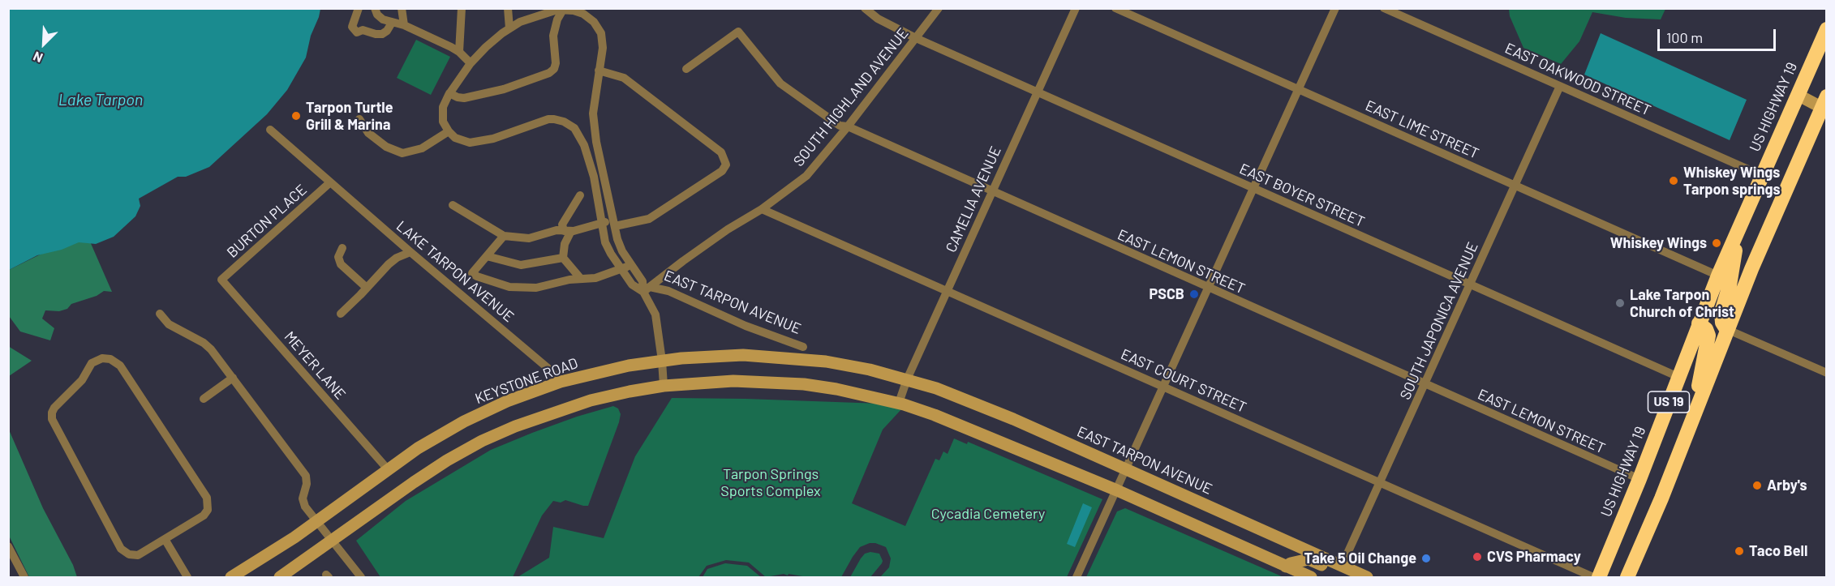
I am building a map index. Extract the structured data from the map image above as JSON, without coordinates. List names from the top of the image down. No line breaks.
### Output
{"streets":{"highway":["US HIGHWAY 19","US 19"],"main road":["EAST TARPON AVENUE","KEYSTONE ROAD"],"street":["EAST OAKWOOD STREET","SOUTH HIGHLAND AVENUE","EAST LIME STREET","EAST BOYER STREET","CAMELIA AVENUE","BURTON PLACE","EAST LEMON STREET","LAKE TARPON AVENUE","SOUTH JAPONICA AVENUE","MEYER LANE","EAST COURT STREET"]},"crossings":[["EAST OAKWOOD STREET","US HIGHWAY 19"],["EAST OAKWOOD STREET","SOUTH JAPONICA AVENUE"],["SOUTH HIGHLAND AVENUE","EAST BOYER STREET"],["SOUTH HIGHLAND AVENUE","EAST LEMON STREET"],["SOUTH HIGHLAND AVENUE","EAST TARPON AVENUE"],["SOUTH HIGHLAND AVENUE","EAST COURT STREET"],["US HIGHWAY 19","EAST LIME STREET"],["US HIGHWAY 19","EAST BOYER STREET"],["US HIGHWAY 19","EAST LEMON STREET"],["EAST LIME STREET","SOUTH JAPONICA AVENUE"],["EAST BOYER STREET","CAMELIA AVENUE"],["EAST BOYER STREET","SOUTH JAPONICA AVENUE"],["CAMELIA AVENUE","EAST LEMON STREET"],["CAMELIA AVENUE","EAST TARPON AVENUE"],["CAMELIA AVENUE","KEYSTONE ROAD"],["CAMELIA AVENUE","EAST COURT STREET"],["BURTON PLACE","LAKE TARPON AVENUE"],["BURTON PLACE","MEYER LANE"],["EAST LEMON STREET","SOUTH JAPONICA AVENUE"],["LAKE TARPON AVENUE","KEYSTONE ROAD"],["EAST TARPON AVENUE","SOUTH JAPONICA AVENUE"],["EAST TARPON AVENUE","KEYSTONE ROAD"],["SOUTH JAPONICA AVENUE","EAST COURT STREET"],["MEYER LANE","KEYSTONE ROAD"]],"water":["Lake Tarpon"],"parks":["Tarpon Springs Sports Complex","Cycadia Cemetery"],"places":["Tarpon Turtle Grill & Marina","Whiskey Wings Tarpon springs","Whiskey Wings","PSCB","Lake Tarpon Church of Christ","Arby's","Taco Bell","CVS Pharmacy","Take 5 Oil Change"],"scale_bar":"100 m","north":"bottom left"}
